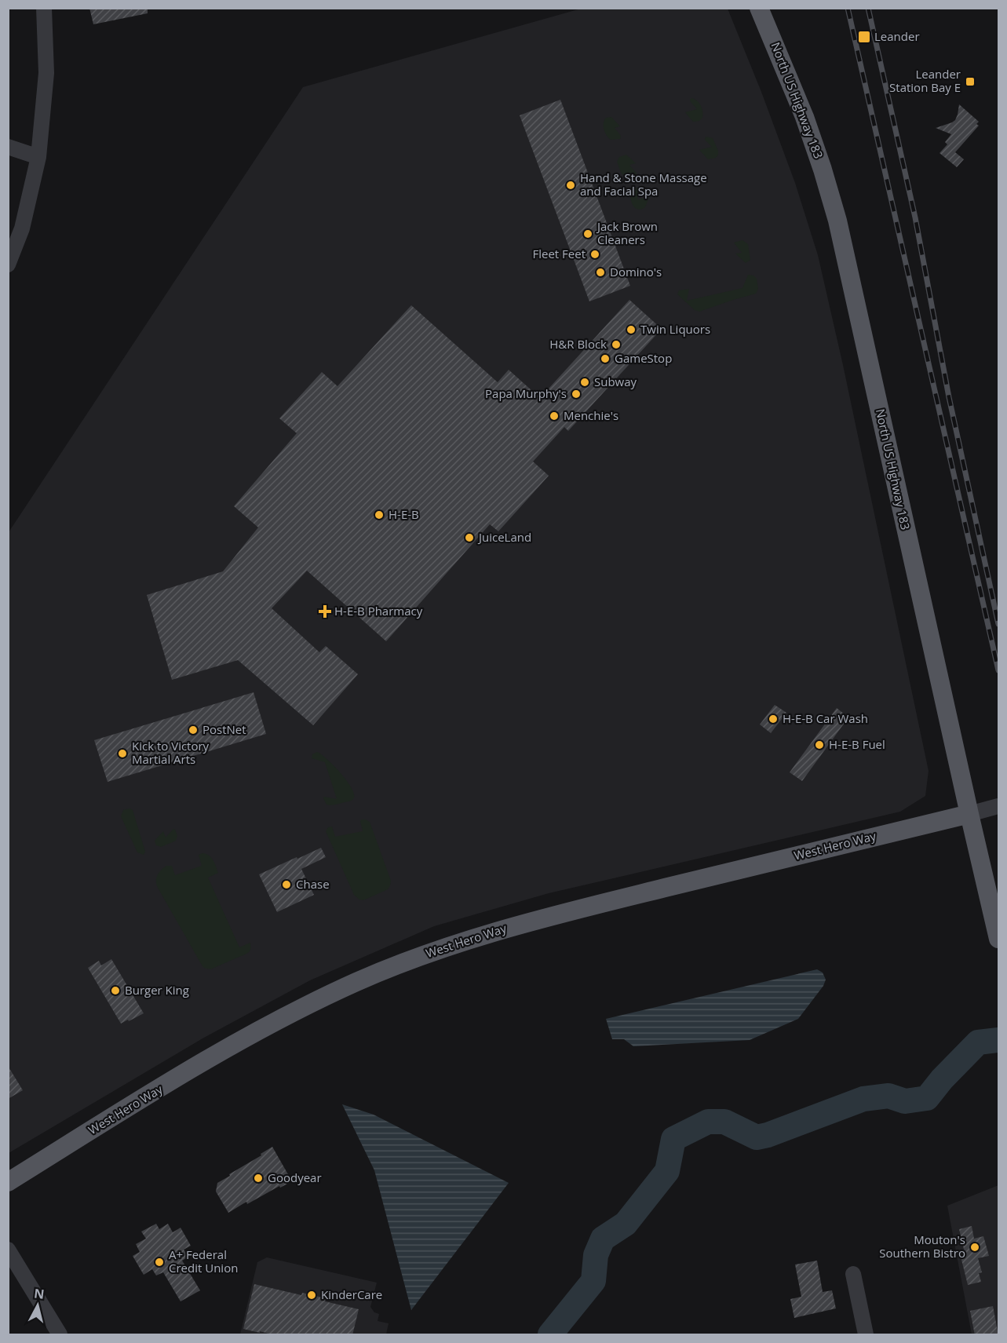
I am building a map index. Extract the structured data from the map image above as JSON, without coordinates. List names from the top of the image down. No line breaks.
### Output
{"streets":{"main road":["North US Highway 183","West Hero Way"]},"crossings":[["North US Highway 183","West Hero Way"]],"places":{"transit":["Leander","Leander Station Bay E"],"other":["Hand & Stone Massage and Facial Spa","Jack Brown Cleaners","Fleet Feet","Domino's","Twin Liquors","H&R Block","GameStop","Subway","Papa Murphy's","Menchie's","H-E-B","JuiceLand","H-E-B Car Wash","PostNet","H-E-B Fuel","Kick to Victory Martial Arts","Chase","Burger King","Goodyear","Mouton's Southern Bistro","A+ Federal Credit Union","KinderCare"],"health":["H-E-B Pharmacy"]},"north":"top"}
